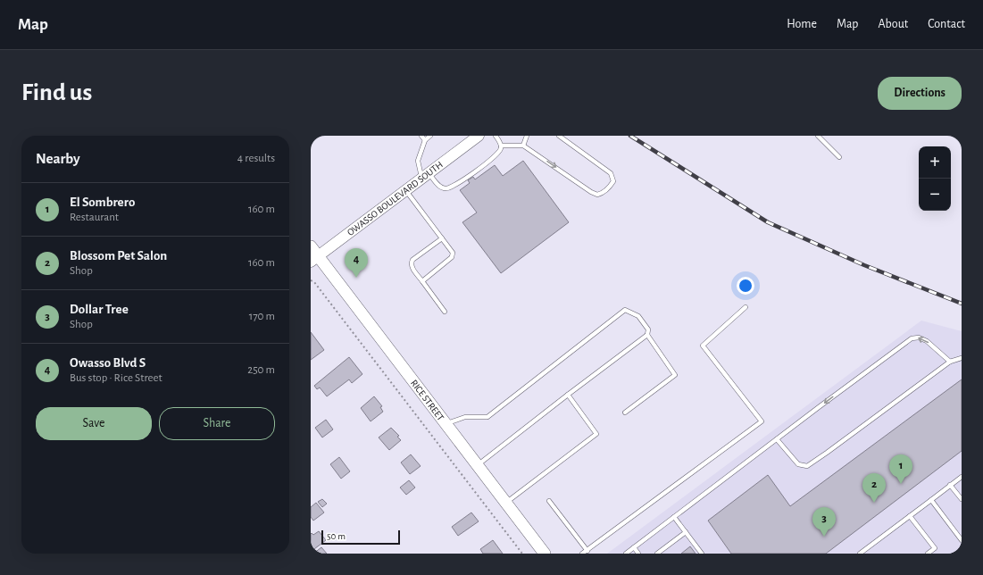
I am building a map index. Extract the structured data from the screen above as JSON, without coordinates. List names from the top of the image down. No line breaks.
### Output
{"streets":{"main road":["RICE STREET"],"street":["OWASSO BOULEVARD SOUTH"]},"crossings":[["OWASSO BOULEVARD SOUTH","RICE STREET"]],"scale_bar":"50 m","page":{"header":"Map","nav":["Home","Map","About","Contact"],"buttons":["Directions",["Save","Share"]],"title":"Find us","heading":["Nearby","4 results"],"map_buttons":["+","−"],"list":[{"mark":"1","name":"El Sombrero","note":"Restaurant","value":"160 m"},{"mark":"2","name":"Blossom Pet Salon","note":"Shop","value":"160 m"},{"mark":"3","name":"Dollar Tree","note":"Shop","value":"170 m"},{"mark":"4","name":"Owasso Blvd S","note":"Bus stop · Rice Street","value":"250 m"}],"pins":["4","1","2","3"],"scale":"50 m"}}
